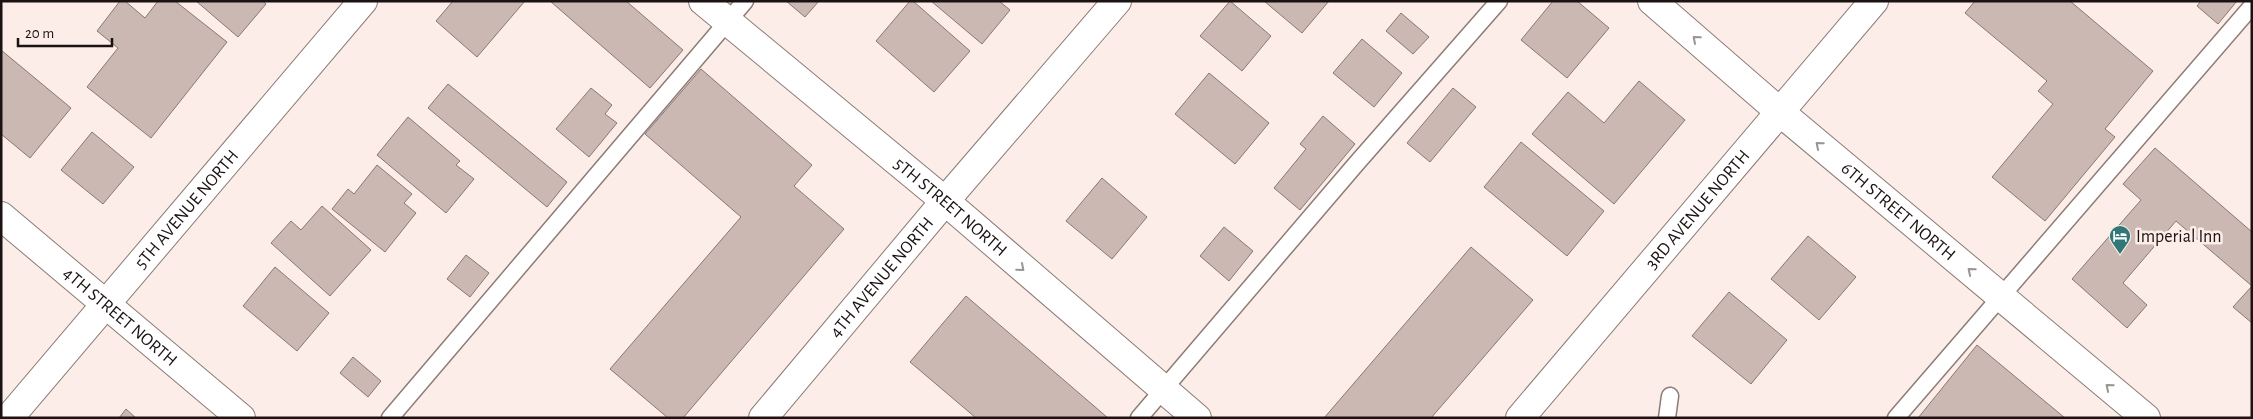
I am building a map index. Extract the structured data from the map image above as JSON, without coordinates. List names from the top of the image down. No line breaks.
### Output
{"streets":{"street":["5TH STREET NORTH","5TH AVENUE NORTH","3RD AVENUE NORTH","6TH STREET NORTH","4TH AVENUE NORTH","4TH STREET NORTH"]},"crossings":[["5TH STREET NORTH","4TH AVENUE NORTH"],["5TH AVENUE NORTH","4TH STREET NORTH"],["3RD AVENUE NORTH","6TH STREET NORTH"]],"one_way":["5TH STREET NORTH","6TH STREET NORTH"],"places":{"hotel":["Imperial Inn"]},"scale_bar":"20 m"}
